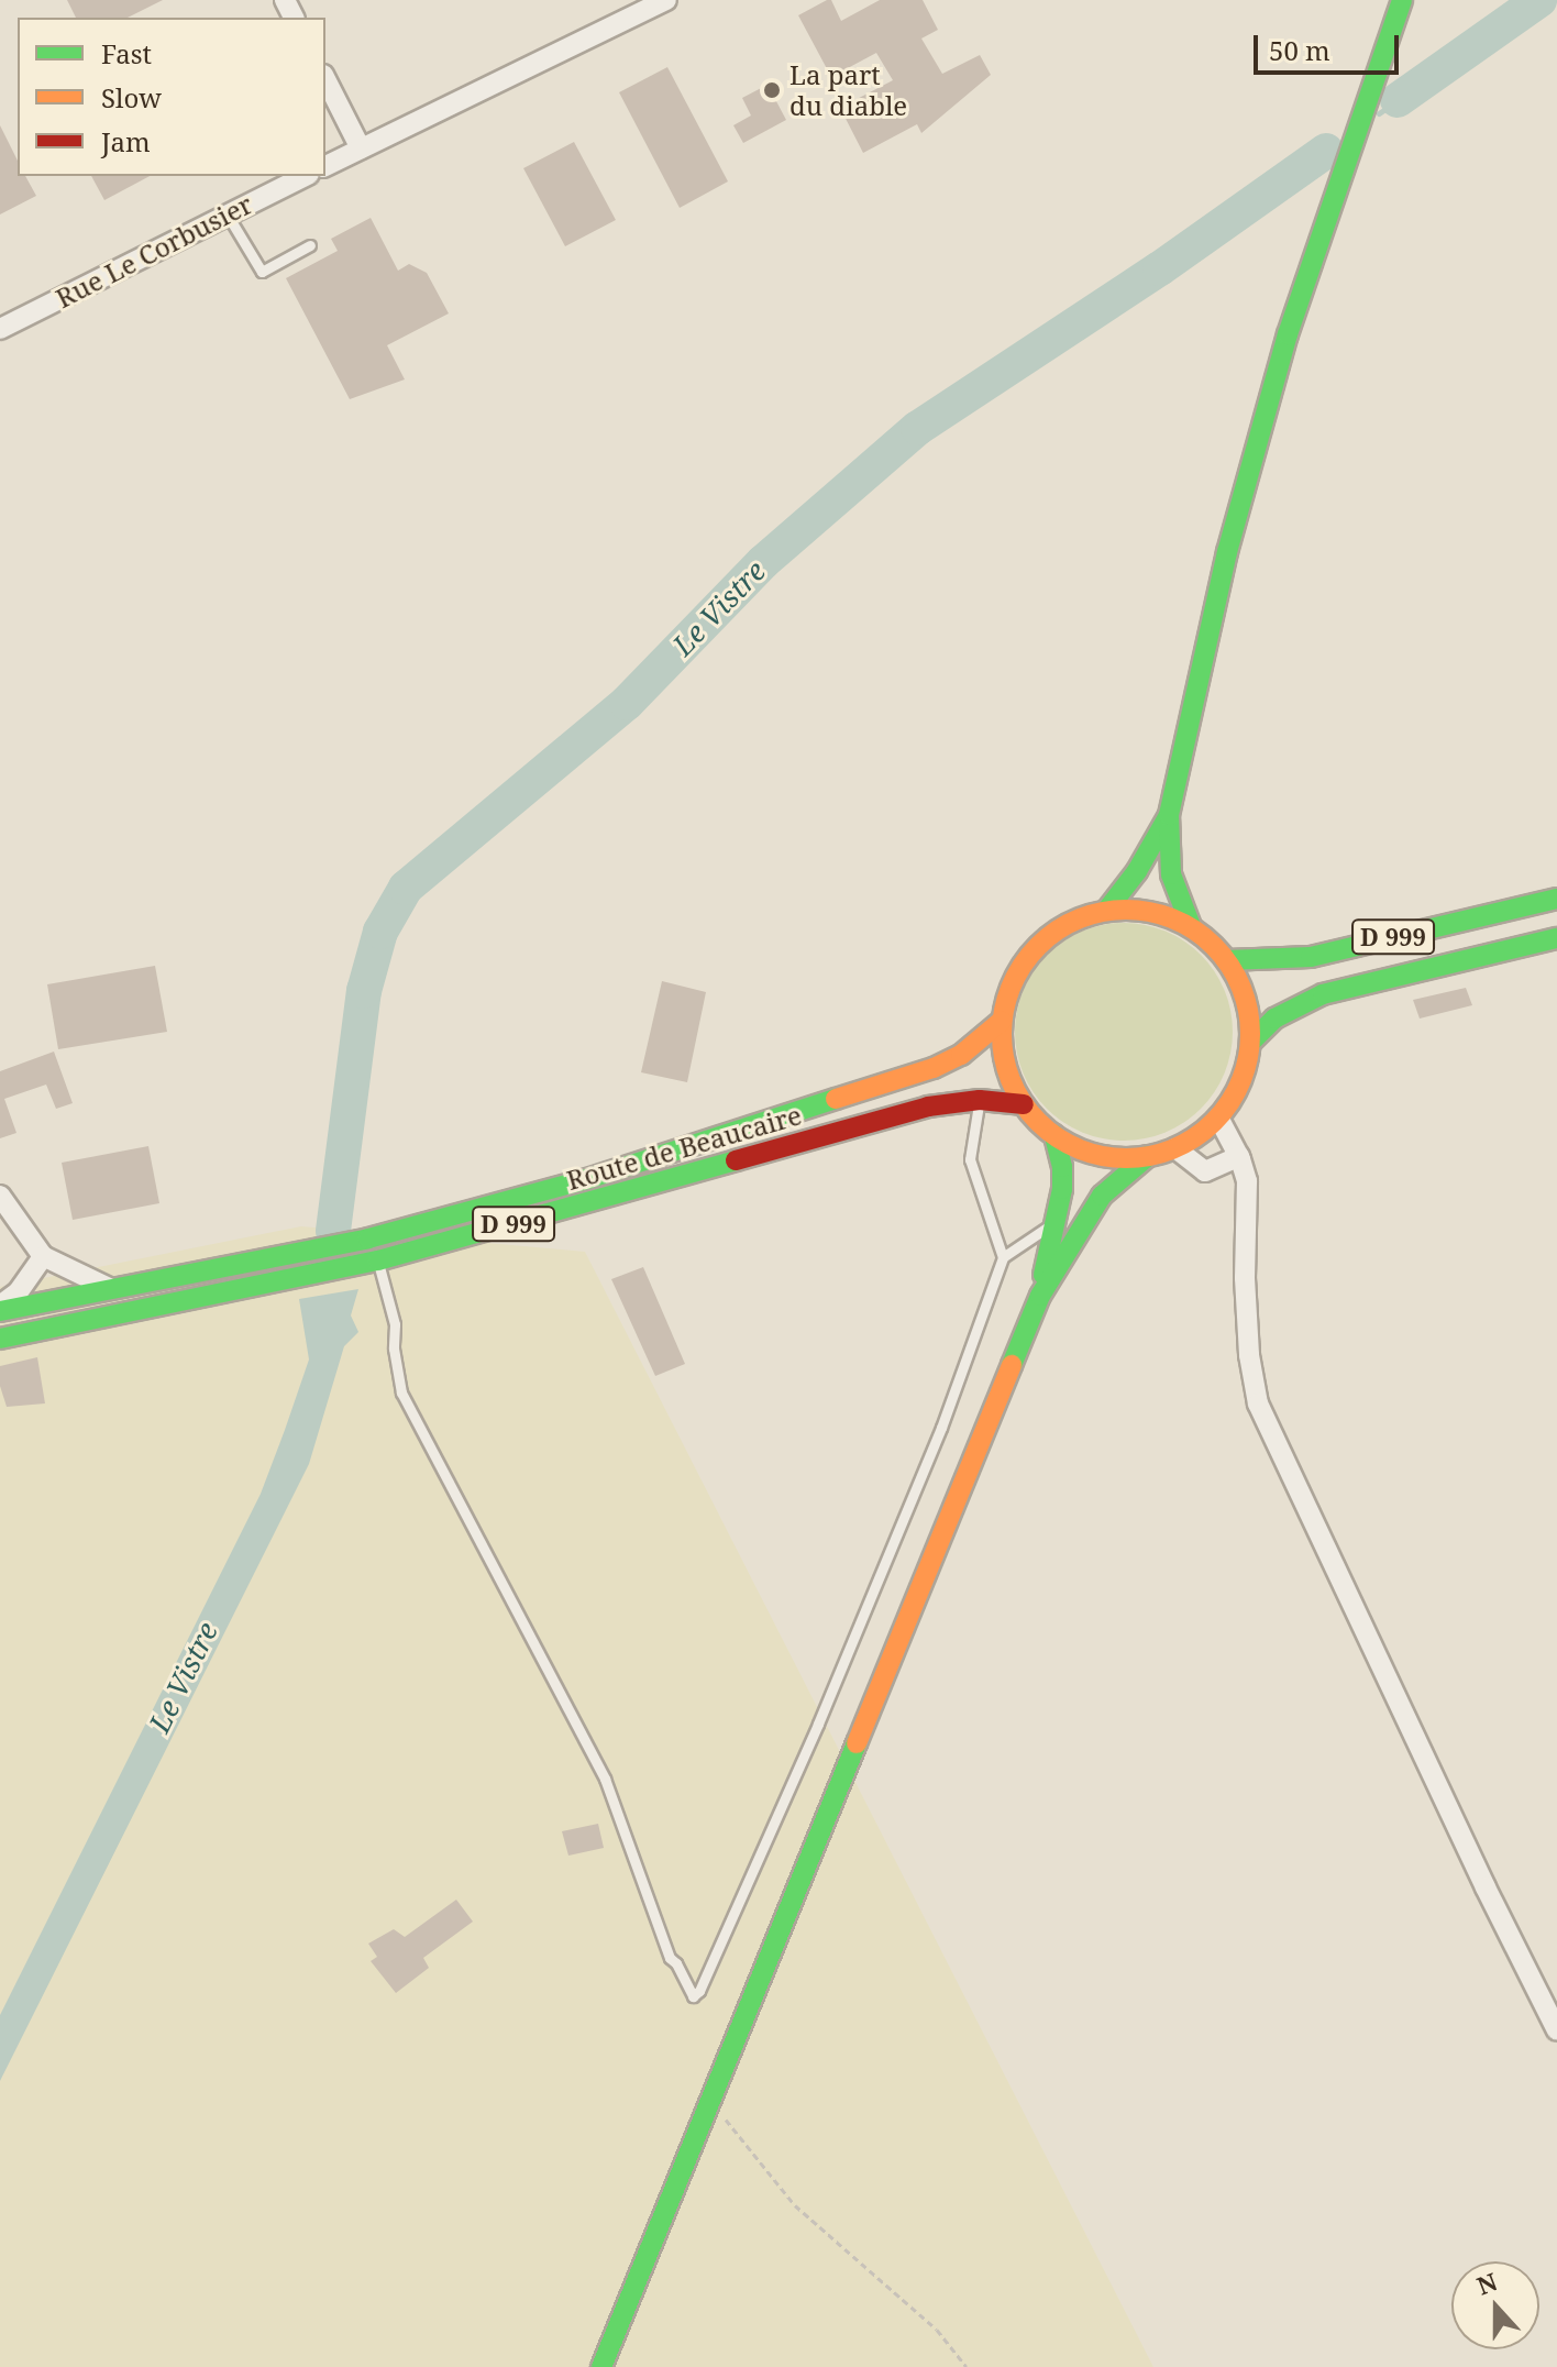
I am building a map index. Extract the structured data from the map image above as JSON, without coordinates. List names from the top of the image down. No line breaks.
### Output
{"streets":{"main road":["D 999","Route de Beaucaire"],"street":["Rue Le Corbusier"]},"crossings":[["D 999","Route de Beaucaire"]],"water":["Le Vistre"],"places":["La part du diable"],"legend":["Fast","Slow","Jam"],"scale_bar":"50 m","north":"top"}
